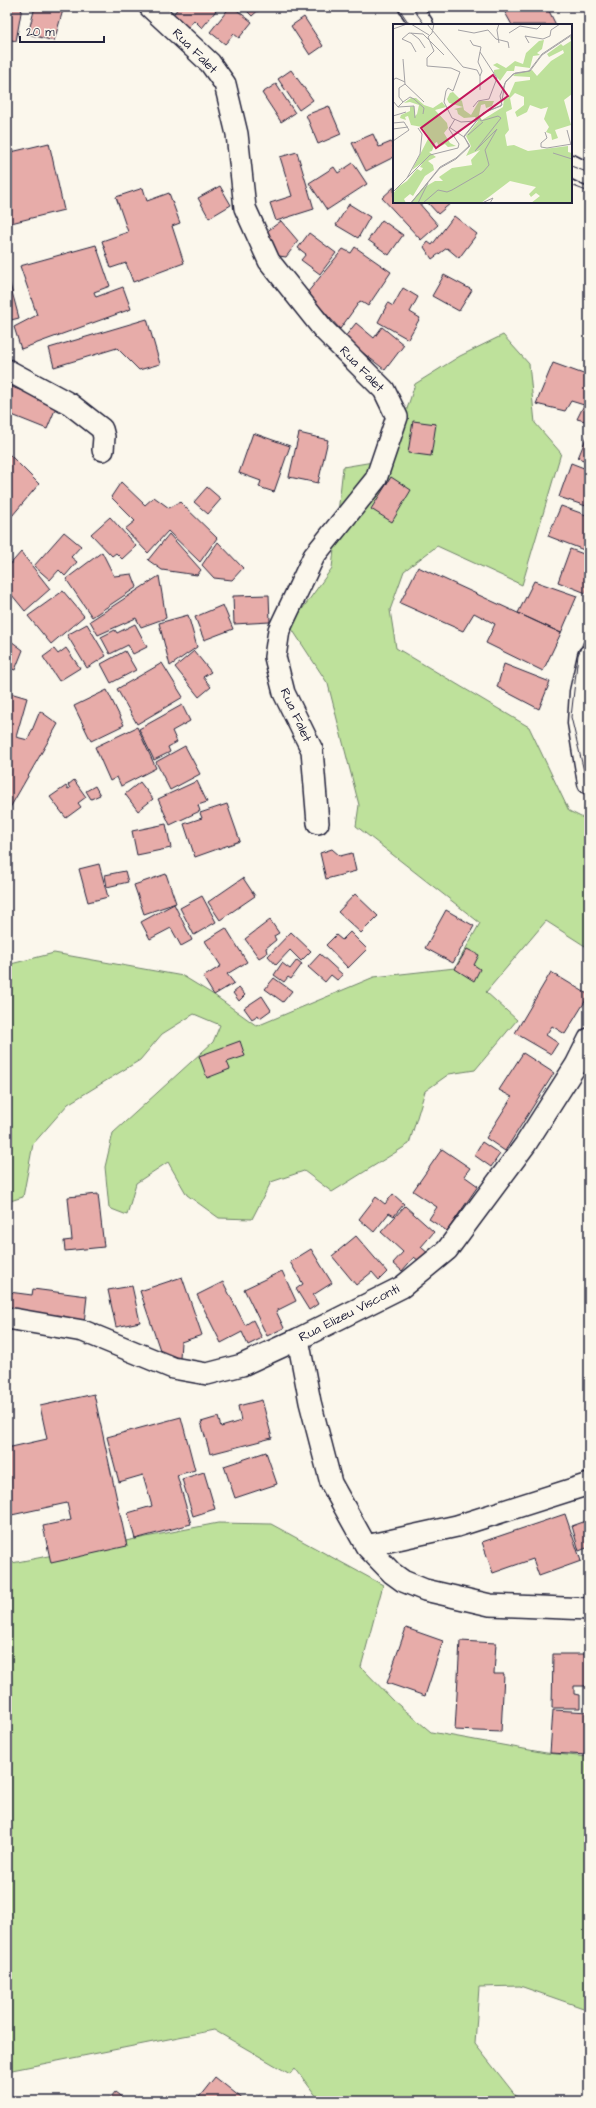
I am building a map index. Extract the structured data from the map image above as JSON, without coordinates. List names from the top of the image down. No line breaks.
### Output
{"streets":{"street":["Rua Falet","Rua Elizeu Visconti"]},"scale_bar":"20 m"}
